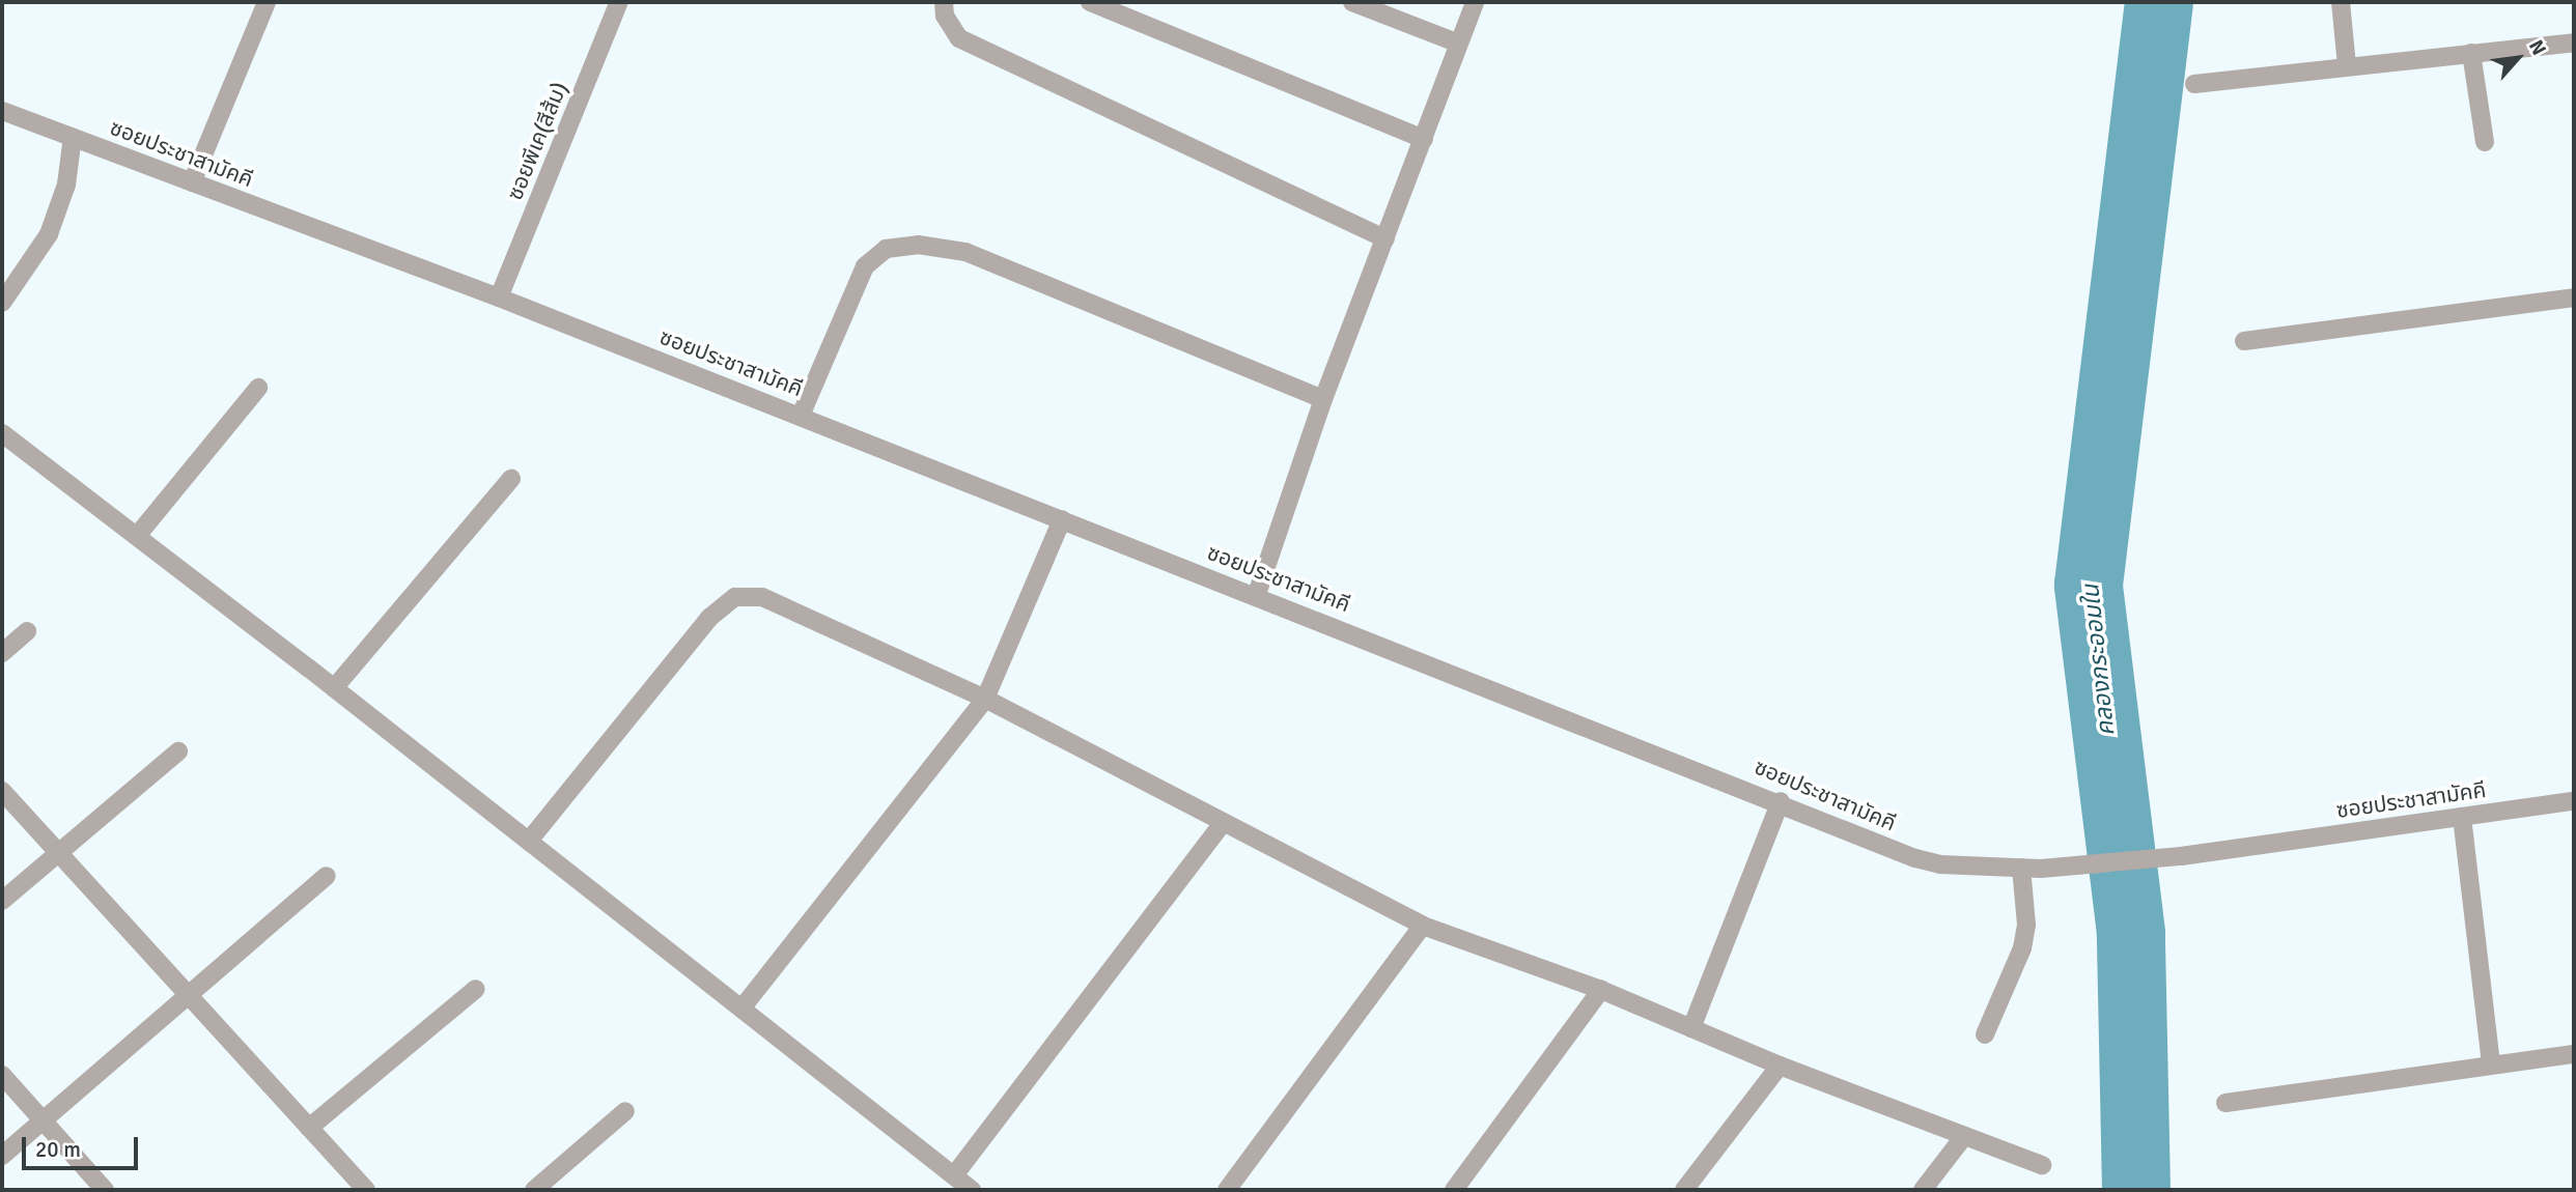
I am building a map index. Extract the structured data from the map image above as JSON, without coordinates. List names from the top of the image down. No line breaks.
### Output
{"streets":{"street":["ซอยพีเค(สีส้ม)","ซอยประชาสามัคคี"]},"crossings":[["ซอยพีเค(สีส้ม)","ซอยประชาสามัคคี"]],"water":["คลองกระออมใน"],"scale_bar":"20 m","north":"top right"}
